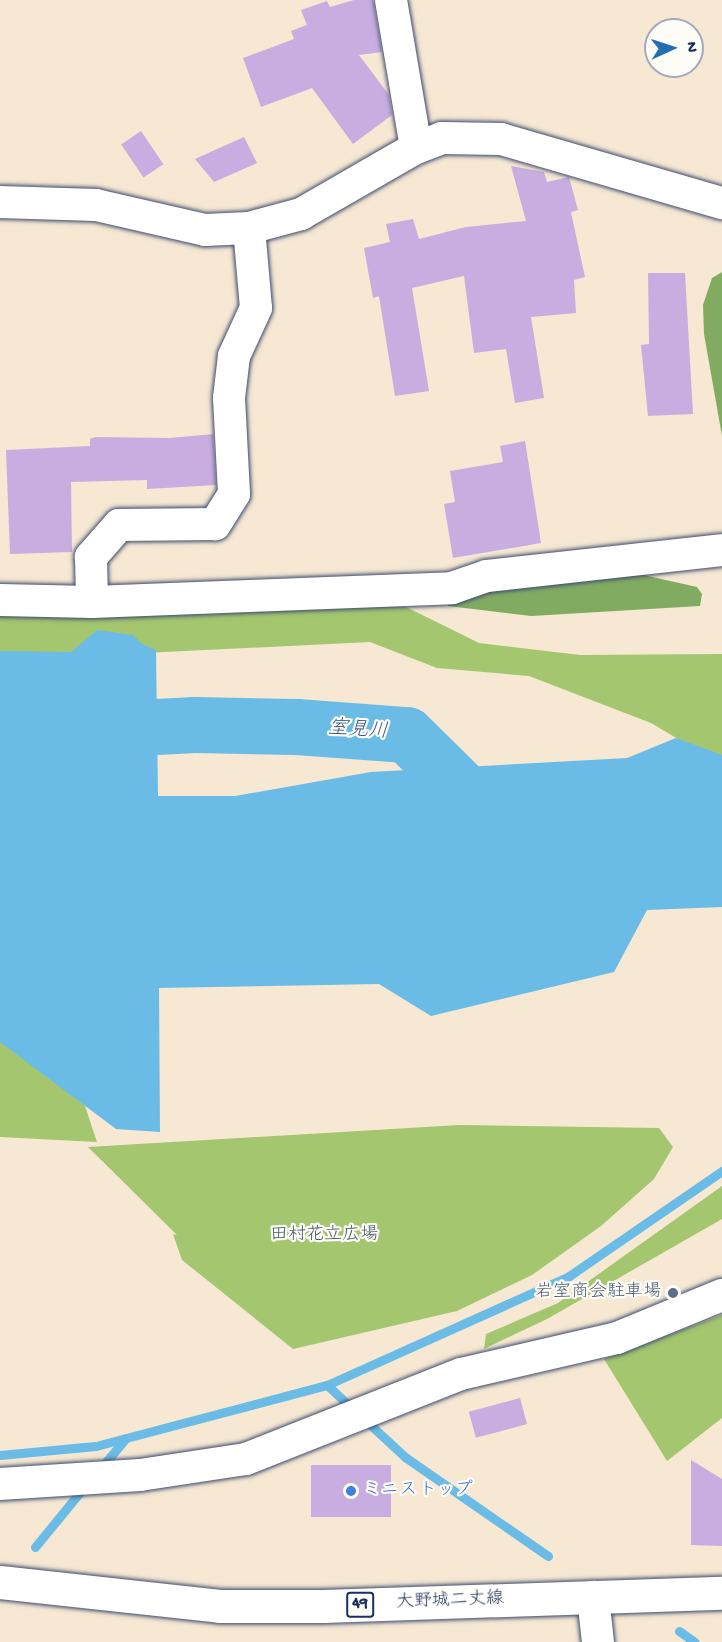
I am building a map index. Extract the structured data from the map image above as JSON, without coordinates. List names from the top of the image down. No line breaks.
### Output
{"streets":{"main road":["大野城二丈線","49"]},"water":["室見川"],"parks":["田村花立広場"],"places":["岩室商会駐車場","ミニストップ"],"north":"right"}
